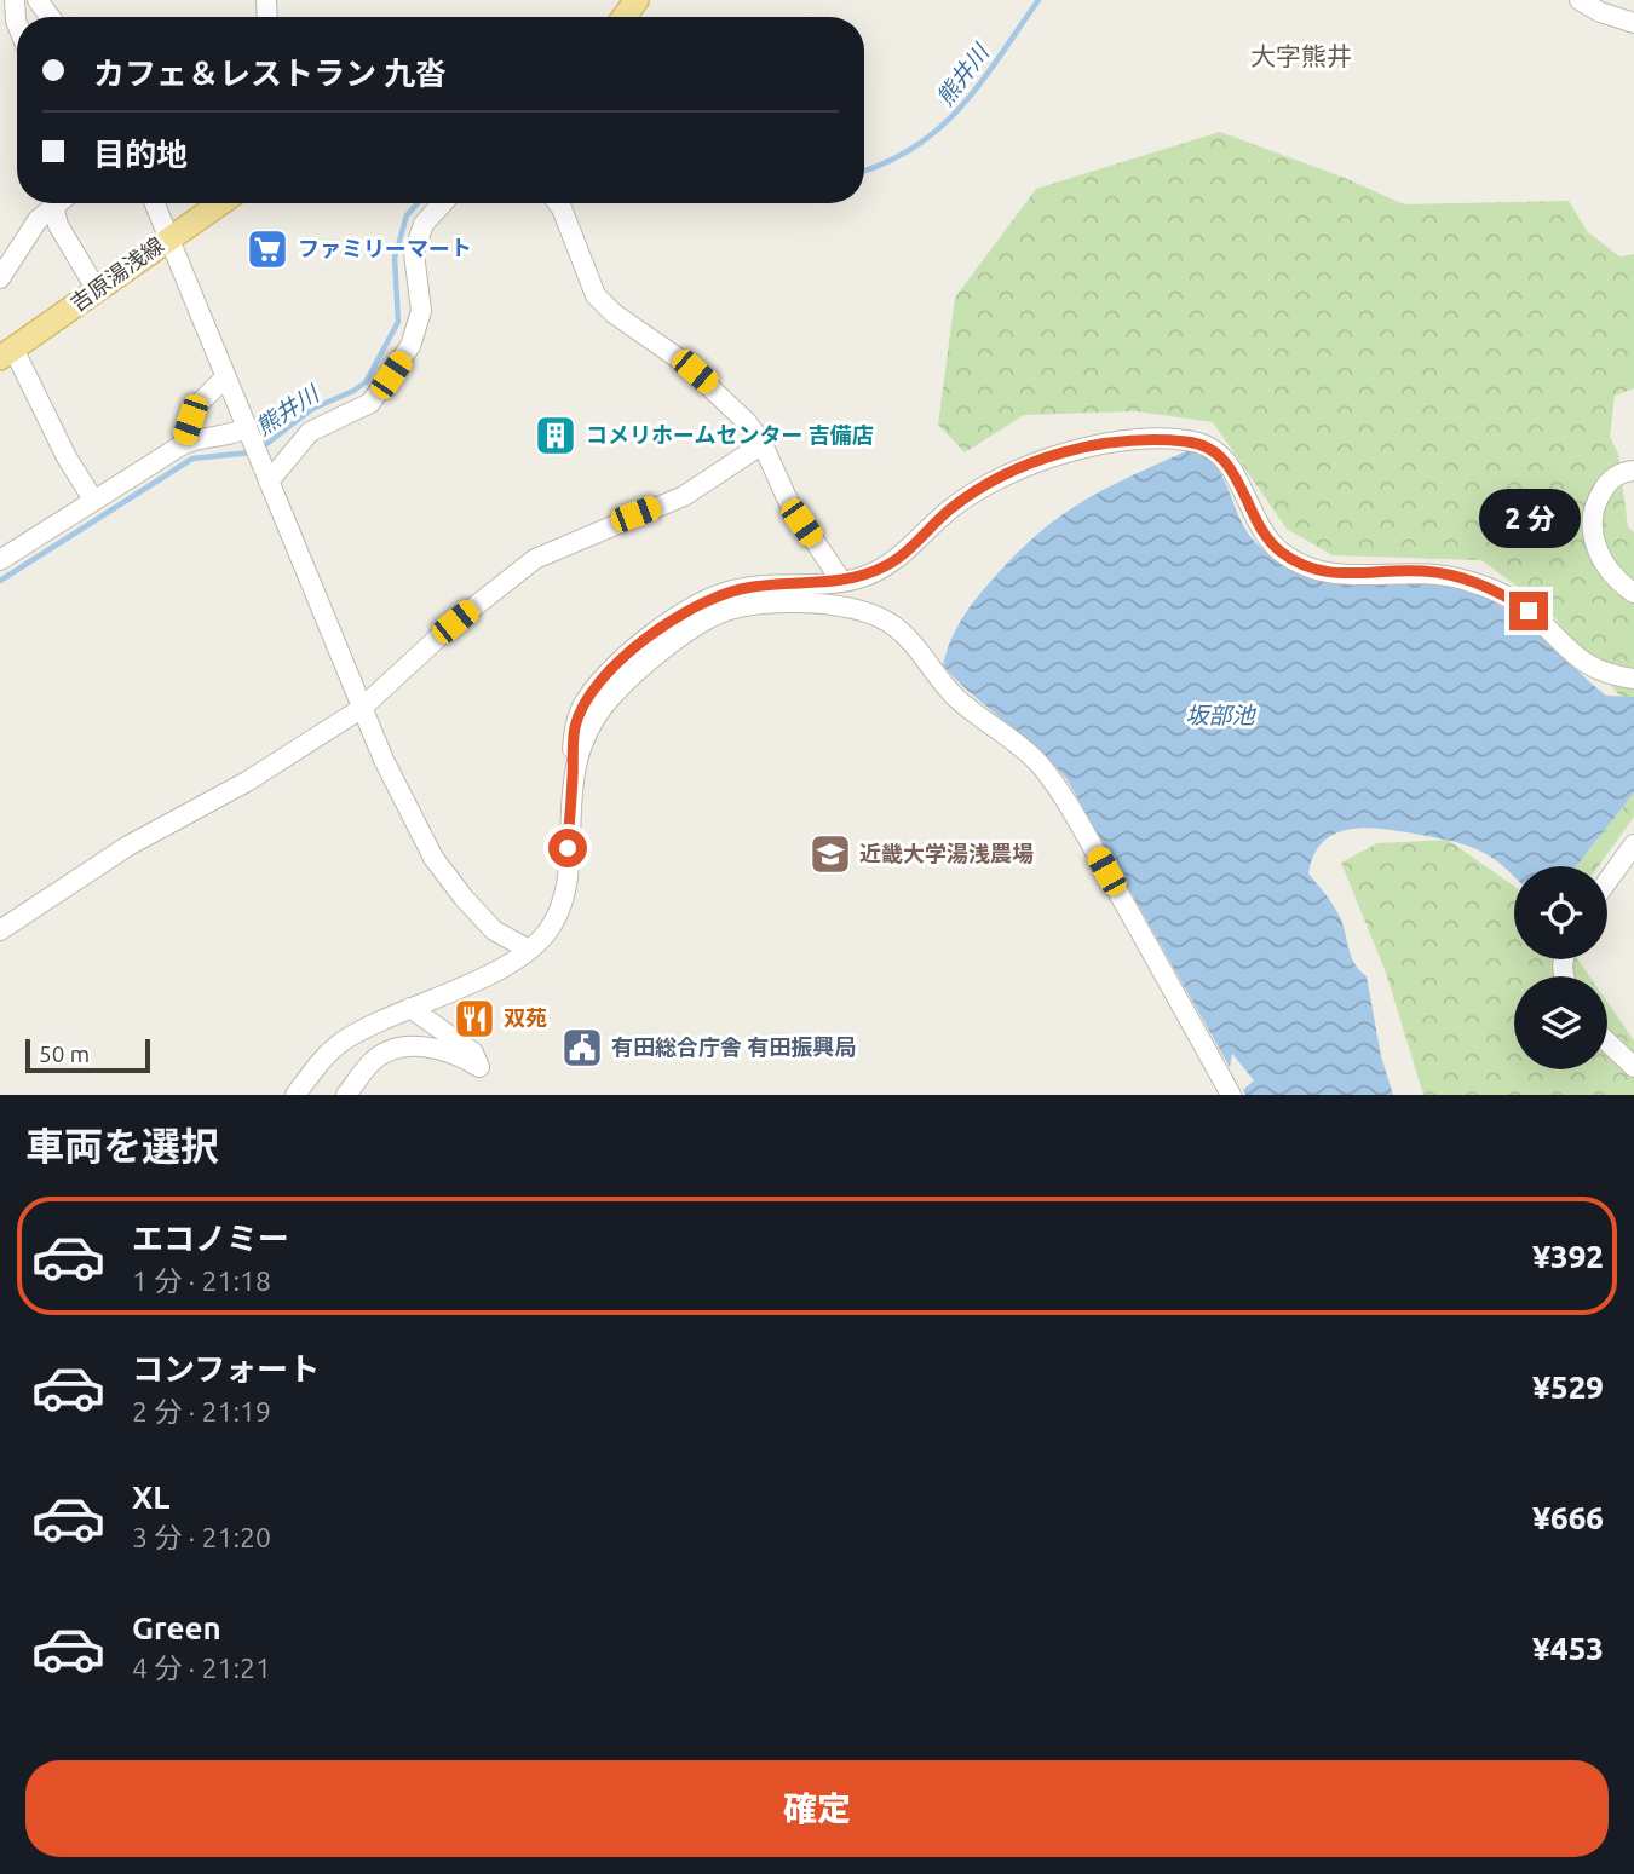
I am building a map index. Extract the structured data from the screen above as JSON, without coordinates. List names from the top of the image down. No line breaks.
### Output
{"streets":{"main road":["吉原湯浅線"]},"districts":["大字熊井"],"water":["熊井川","坂部池"],"places":{"supermarket":["ファミリーマート"],"building":["コメリホームセンター 吉備店"],"school or university":["近畿大学湯浅農場"],"restaurant":["双苑"],"public building":["有田総合庁舎 有田振興局"]},"scale_bar":"50 m","page":{"banner":["カフェ＆レストラン 九沓","目的地"],"bubble":"2 分","scale":"50 m","heading":"車両を選択","list":[{"name":"エコノミー","note":"1 分 · 21:18","value":"¥392"},{"name":"コンフォート","note":"2 分 · 21:19","value":"¥529"},{"name":"XL","note":"3 分 · 21:20","value":"¥666"},{"name":"Green","note":"4 分 · 21:21","value":"¥453"}],"buttons":"確定"}}
